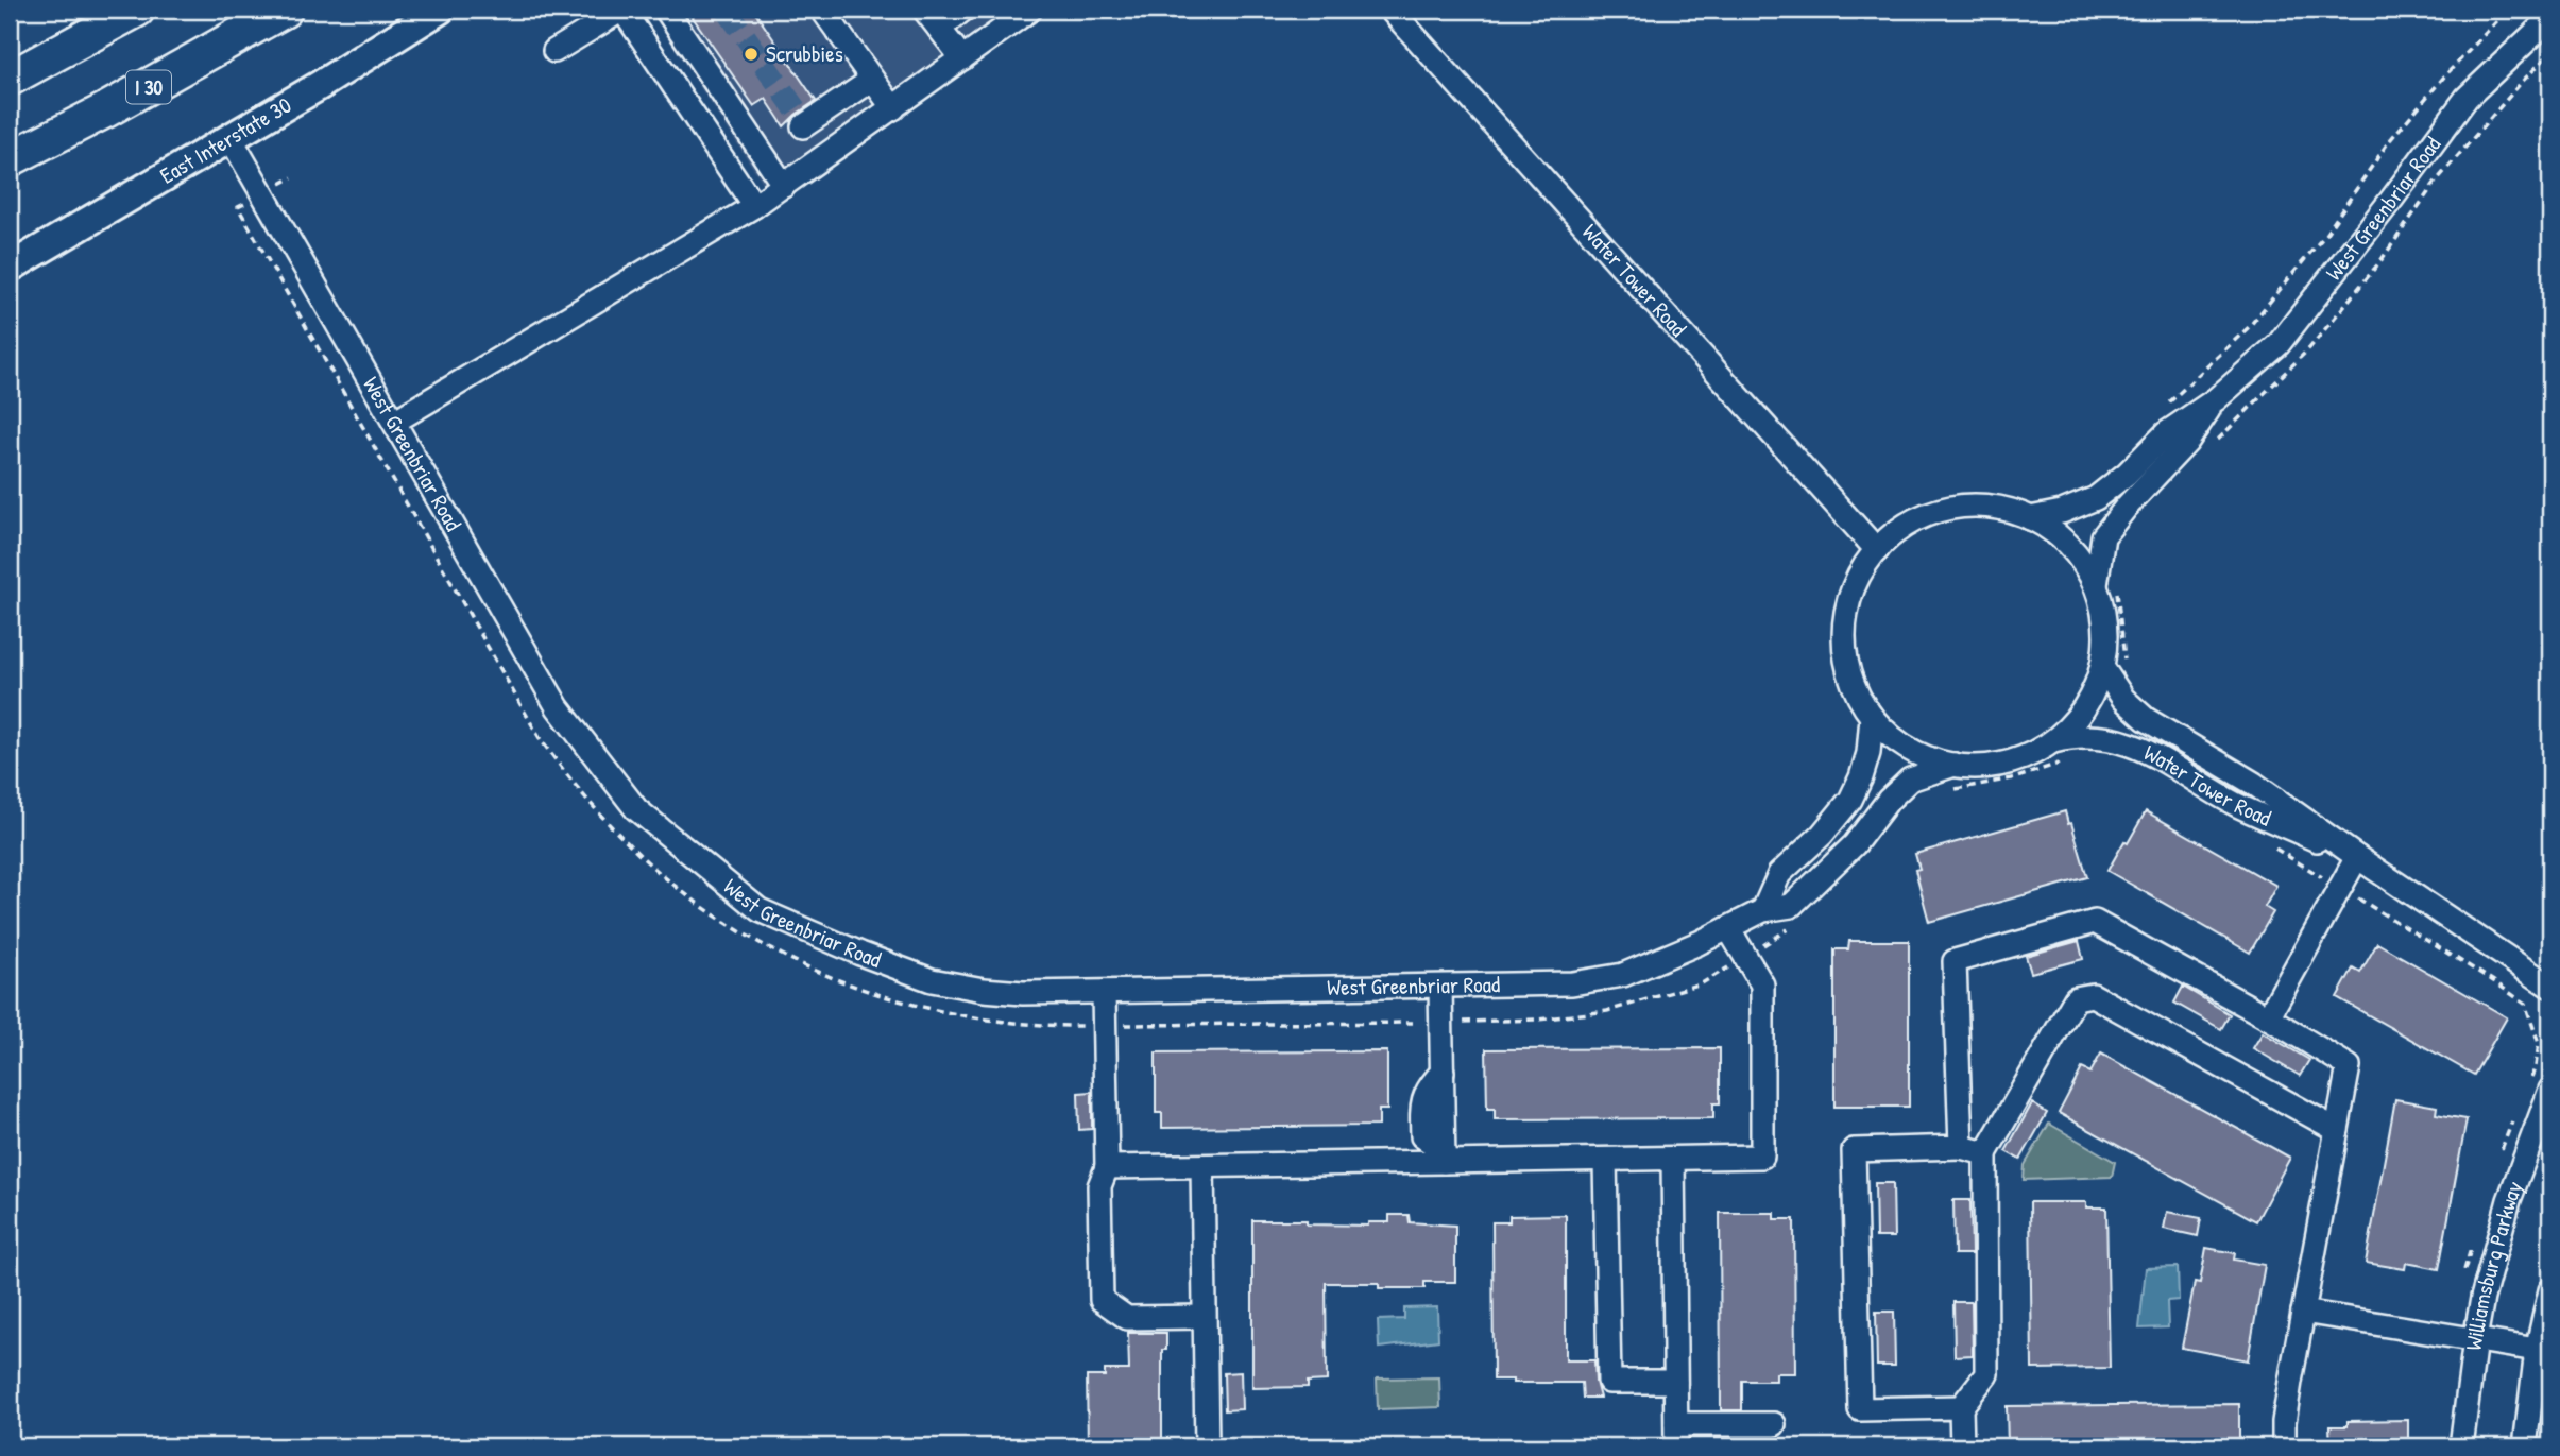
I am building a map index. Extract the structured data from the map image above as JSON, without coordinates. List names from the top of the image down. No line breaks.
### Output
{"streets":{"highway":["I 30"],"main road":["East Interstate 30"],"street":["West Greenbriar Road","Water Tower Road","Williamsburg Parkway"]},"crossings":[["East Interstate 30","West Greenbriar Road"],["West Greenbriar Road","Water Tower Road"]],"places":["Scrubbies"]}
